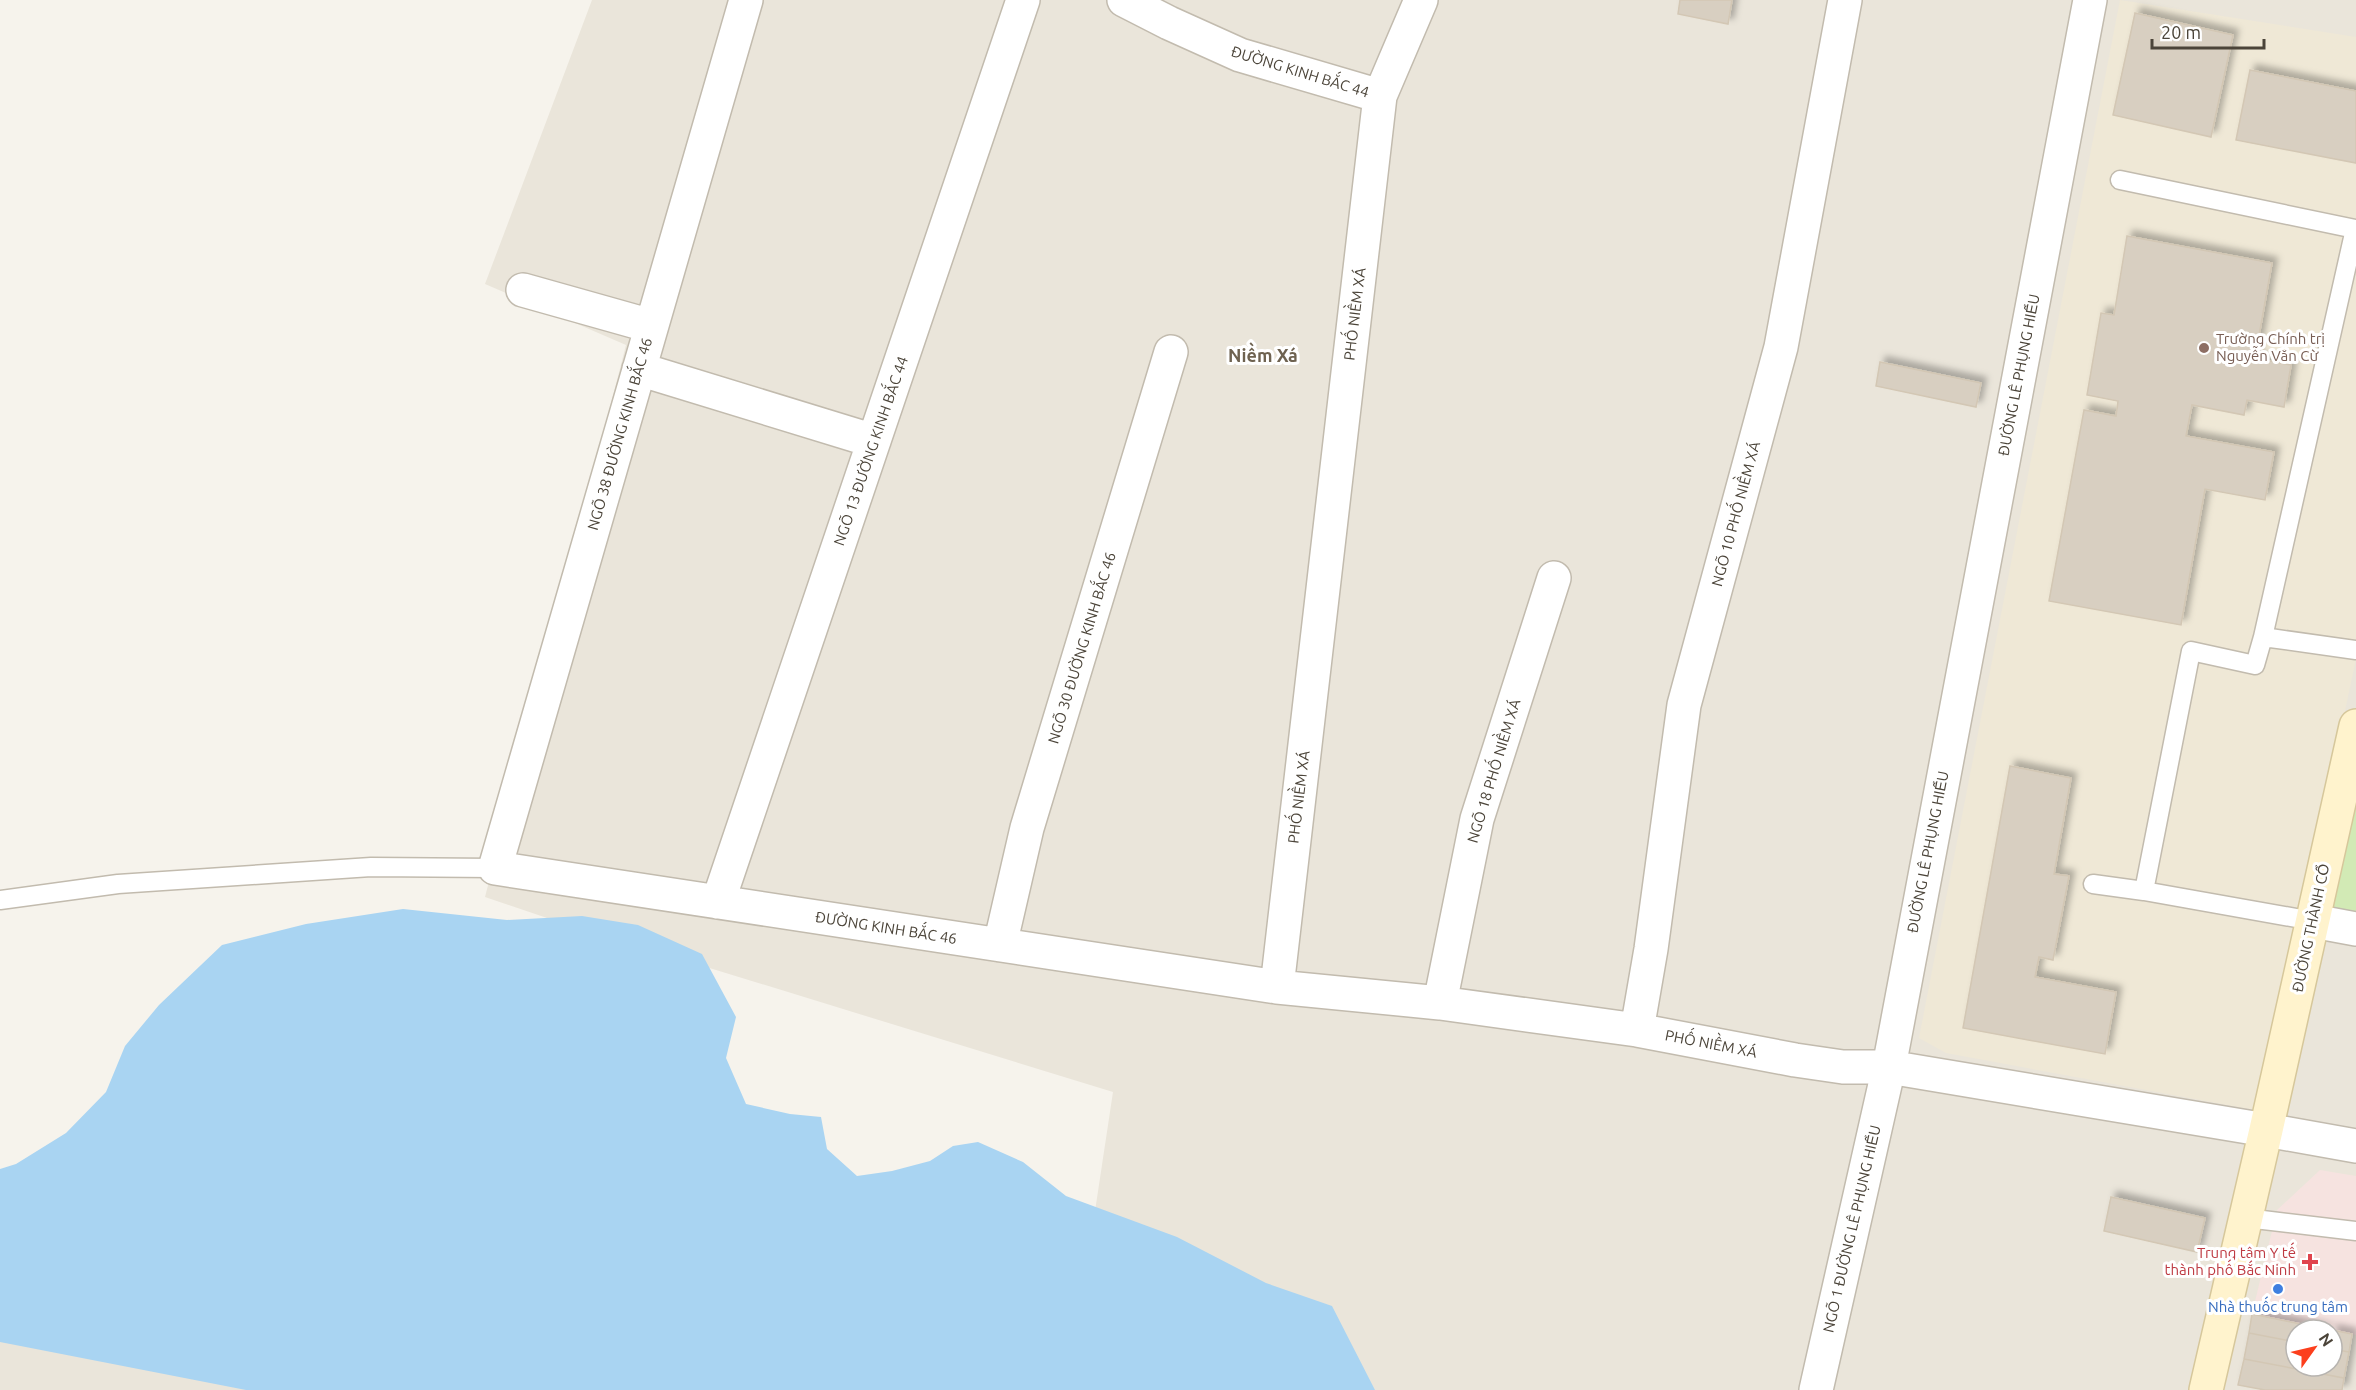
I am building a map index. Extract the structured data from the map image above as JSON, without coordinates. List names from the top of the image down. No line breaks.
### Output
{"streets":{"main road":["ĐƯỜNG THÀNH CỔ"],"street":["ĐƯỜNG KINH BẮC 44","PHỐ NIỀM XÁ","ĐƯỜNG LÊ PHỤNG HIỂU","NGÕ 38 ĐƯỜNG KINH BẮC 46","NGÕ 13 ĐƯỜNG KINH BẮC 44","NGÕ 10 PHỐ NIỀM XÁ","NGÕ 30 ĐƯỜNG KINH BẮC 46","NGÕ 18 PHỐ NIỀM XÁ","ĐƯỜNG KINH BẮC 46","NGÕ 1 ĐƯỜNG LÊ PHỤNG HIỂU"]},"crossings":[["ĐƯỜNG KINH BẮC 44","PHỐ NIỀM XÁ"],["PHỐ NIỀM XÁ","ĐƯỜNG LÊ PHỤNG HIỂU"],["PHỐ NIỀM XÁ","NGÕ 10 PHỐ NIỀM XÁ"],["PHỐ NIỀM XÁ","NGÕ 18 PHỐ NIỀM XÁ"],["PHỐ NIỀM XÁ","ĐƯỜNG KINH BẮC 46"],["PHỐ NIỀM XÁ","NGÕ 1 ĐƯỜNG LÊ PHỤNG HIỂU"],["ĐƯỜNG LÊ PHỤNG HIỂU","NGÕ 1 ĐƯỜNG LÊ PHỤNG HIỂU"],["NGÕ 38 ĐƯỜNG KINH BẮC 46","ĐƯỜNG KINH BẮC 46"],["NGÕ 13 ĐƯỜNG KINH BẮC 44","ĐƯỜNG KINH BẮC 46"],["NGÕ 30 ĐƯỜNG KINH BẮC 46","ĐƯỜNG KINH BẮC 46"]],"districts":["Niềm Xá"],"places":{"other":["Trường Chính trị Nguyễn Văn Cừ","Nhà thuốc trung tâm"],"health":["Trung tâm Y tế thành phố Bắc Ninh"]},"scale_bar":"20 m","north":"top right"}
